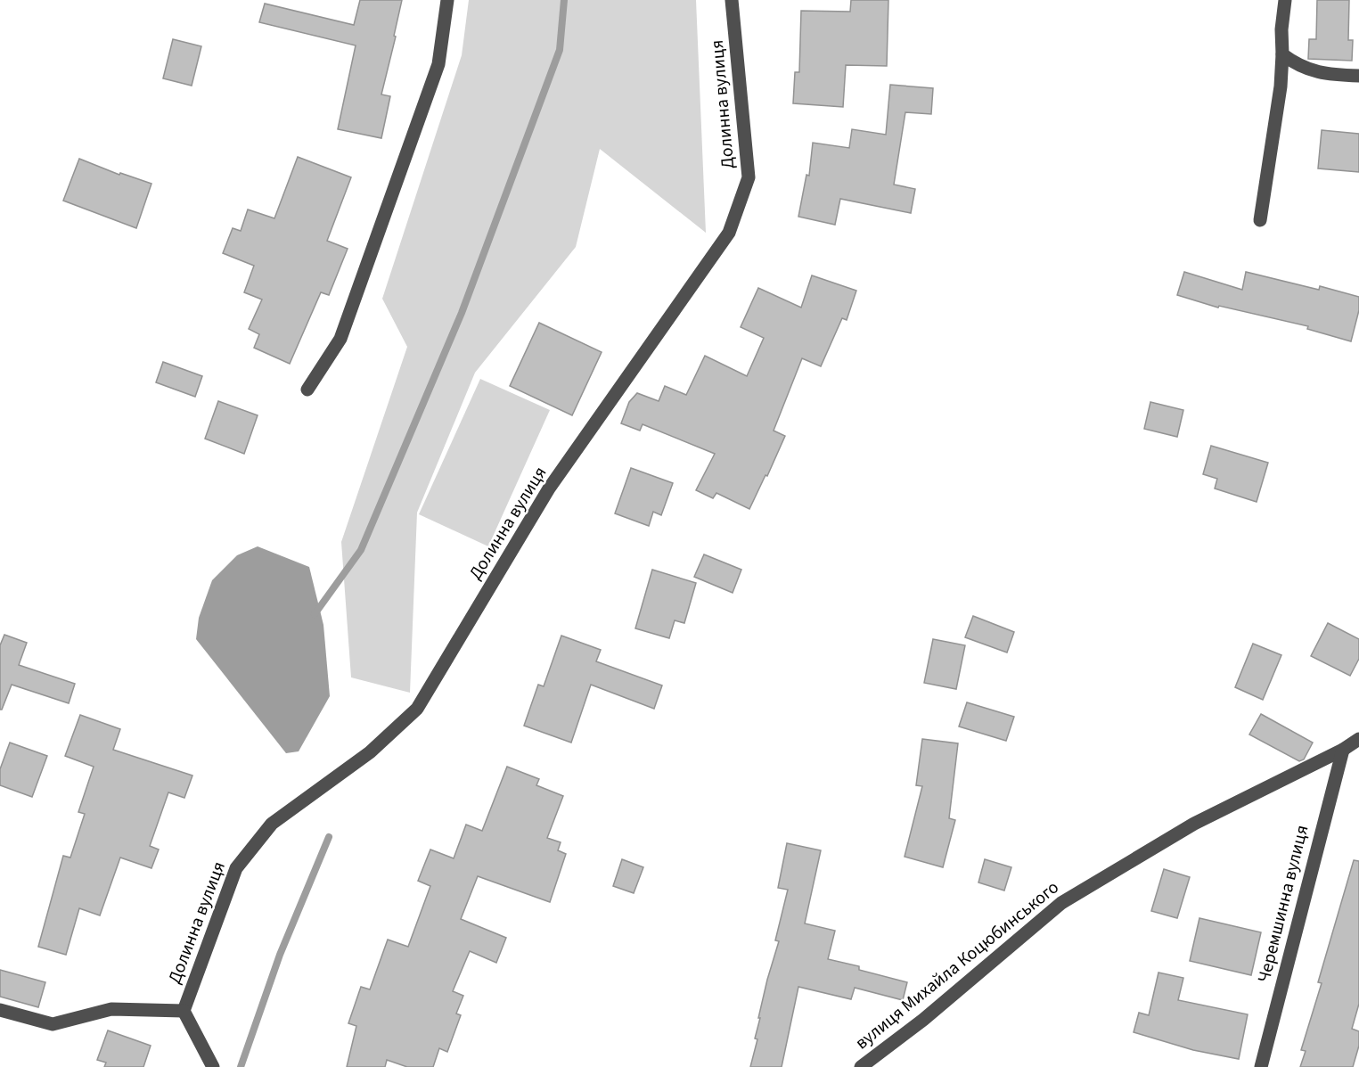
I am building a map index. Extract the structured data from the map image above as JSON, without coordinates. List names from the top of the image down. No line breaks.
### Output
{"streets":{"street":["Долинна вулиця","Черемшинна вулиця","вулиця Михайла Коцюбинського"]},"crossings":[["Черемшинна вулиця","вулиця Михайла Коцюбинського"]]}
